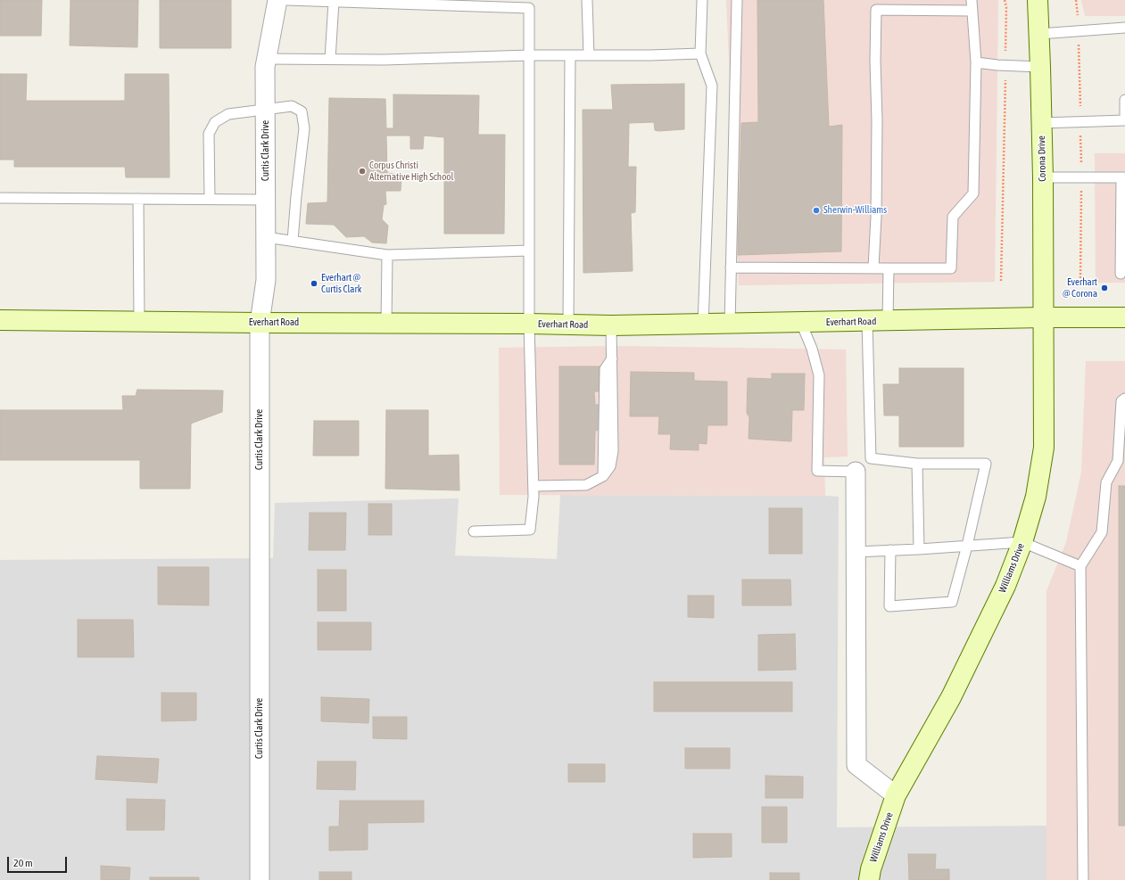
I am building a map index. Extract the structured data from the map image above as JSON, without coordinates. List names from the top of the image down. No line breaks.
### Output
{"streets":{"main road":["Corona Drive","Everhart Road","Williams Drive"],"street":["Curtis Clark Drive"]},"crossings":[["Curtis Clark Drive","Everhart Road"],["Corona Drive","Everhart Road"],["Corona Drive","Williams Drive"],["Everhart Road","Williams Drive"]],"places":["Corpus Christi Alternative High School","Sherwin-Williams","Everhart @ Curtis Clark","Everhart @ Corona"],"scale_bar":"20 m"}
